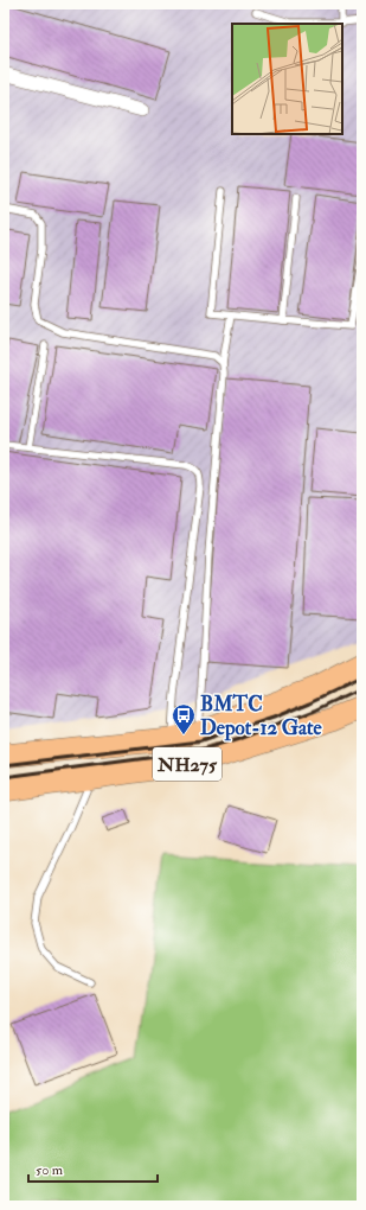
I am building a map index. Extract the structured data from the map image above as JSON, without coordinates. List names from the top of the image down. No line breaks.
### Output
{"streets":{"highway":["NH275"]},"places":{"bus stop":["BMTC Depot-12 Gate"]},"scale_bar":"50 m"}
